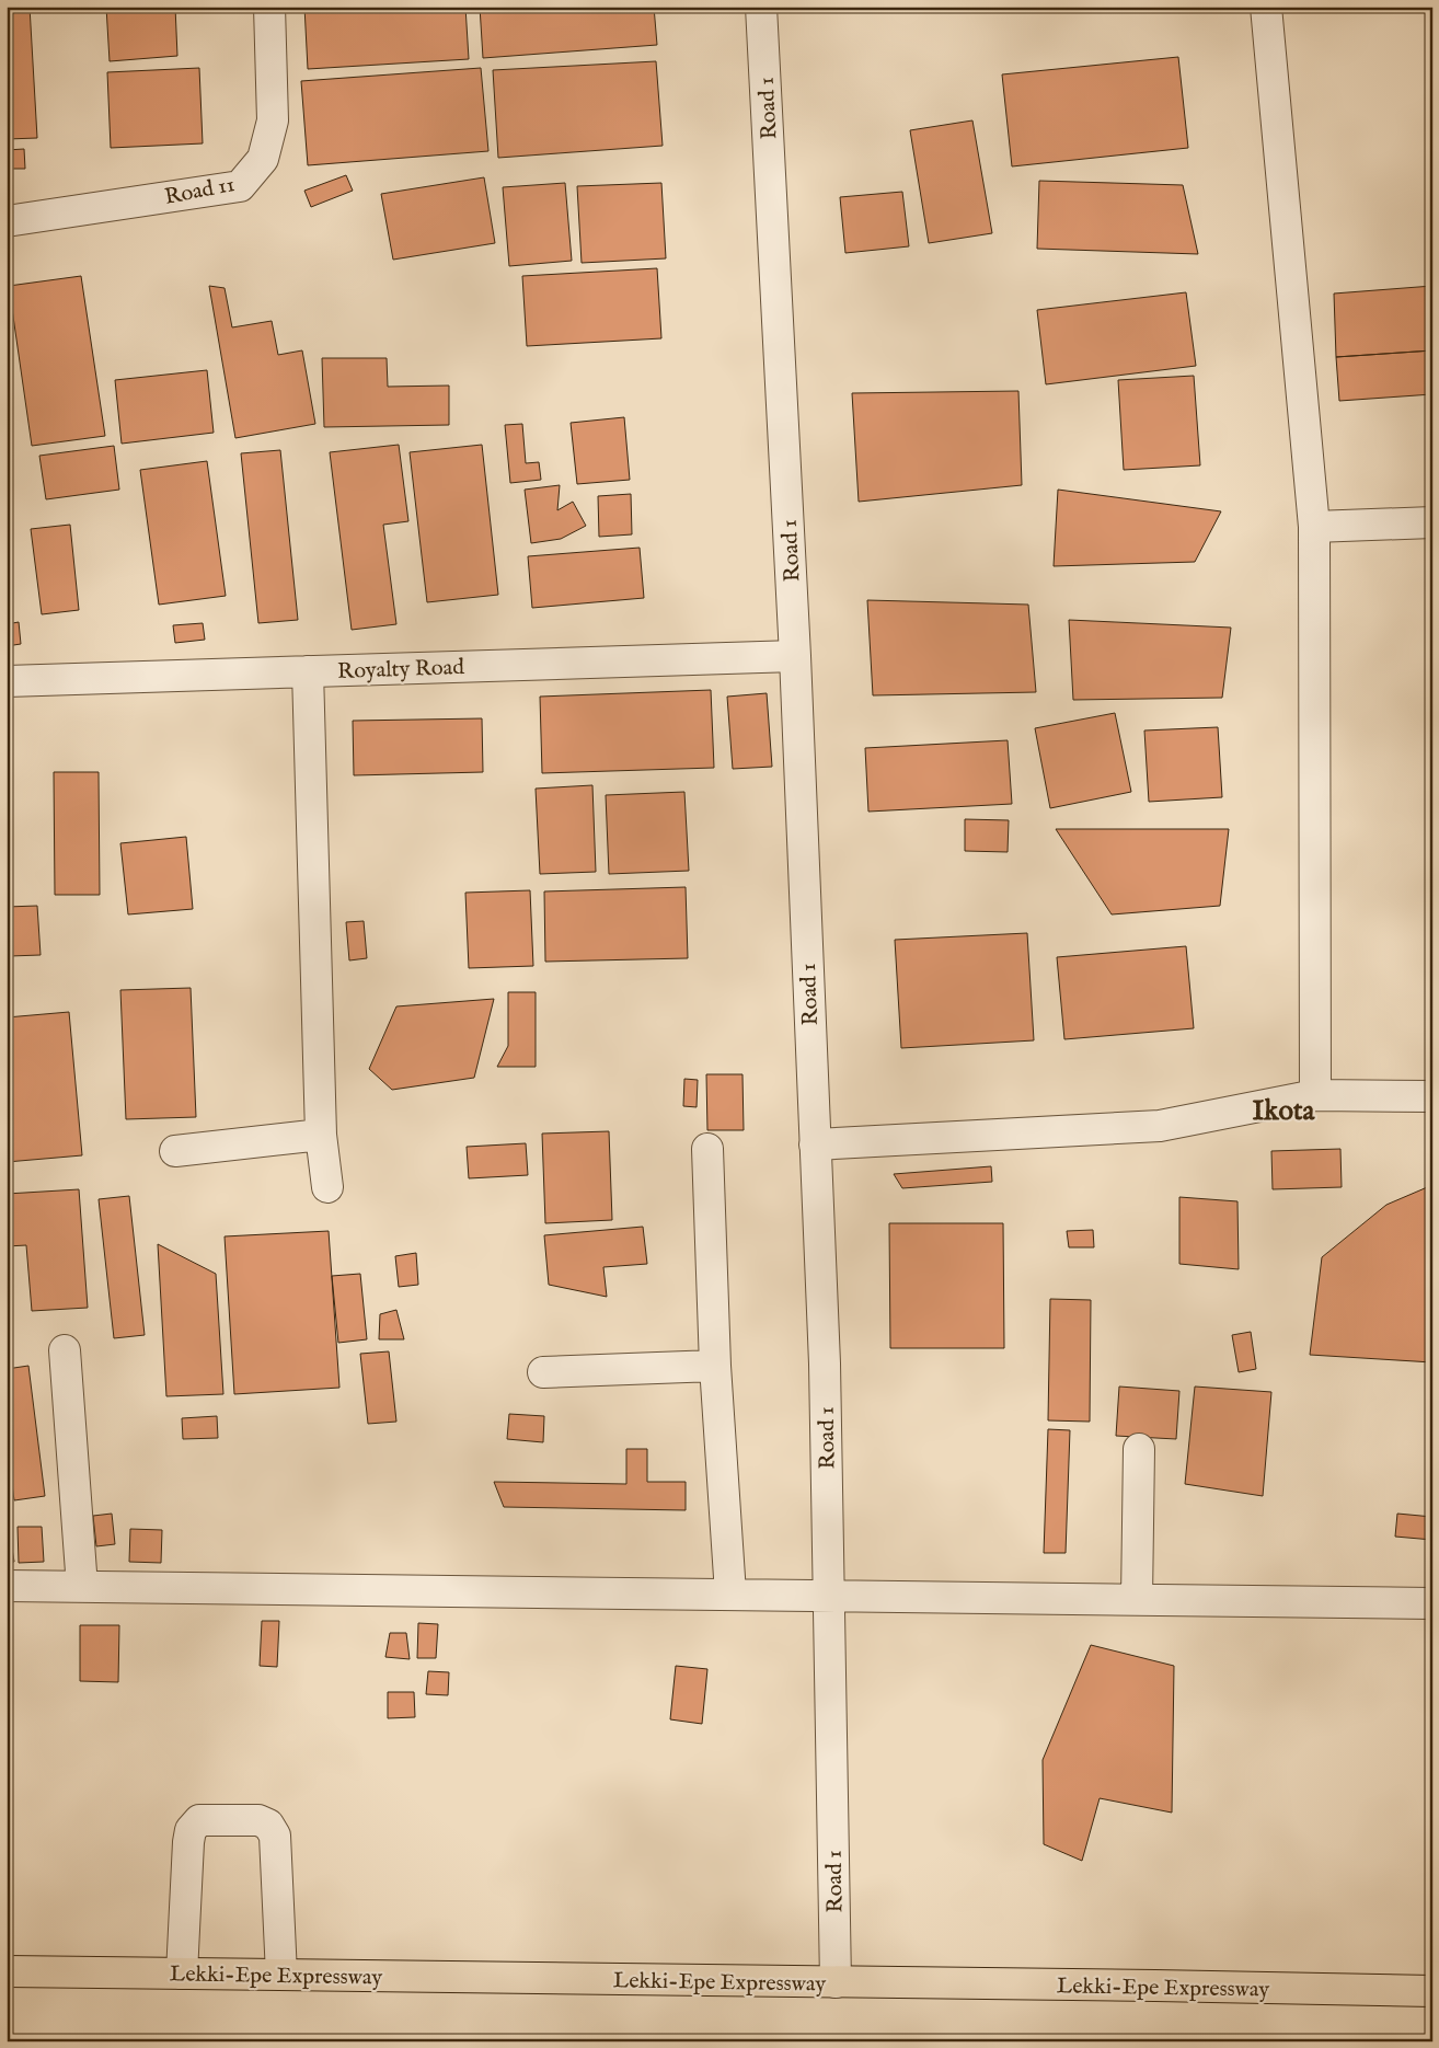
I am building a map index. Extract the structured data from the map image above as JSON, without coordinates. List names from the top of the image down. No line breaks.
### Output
{"streets":{"highway":["Lekki-Epe Expressway"],"street":["Road 1","Road 11","Royalty Road"]},"crossings":[["Road 1","Royalty Road"],["Road 1","Lekki-Epe Expressway"]],"districts":["Ikota"]}
